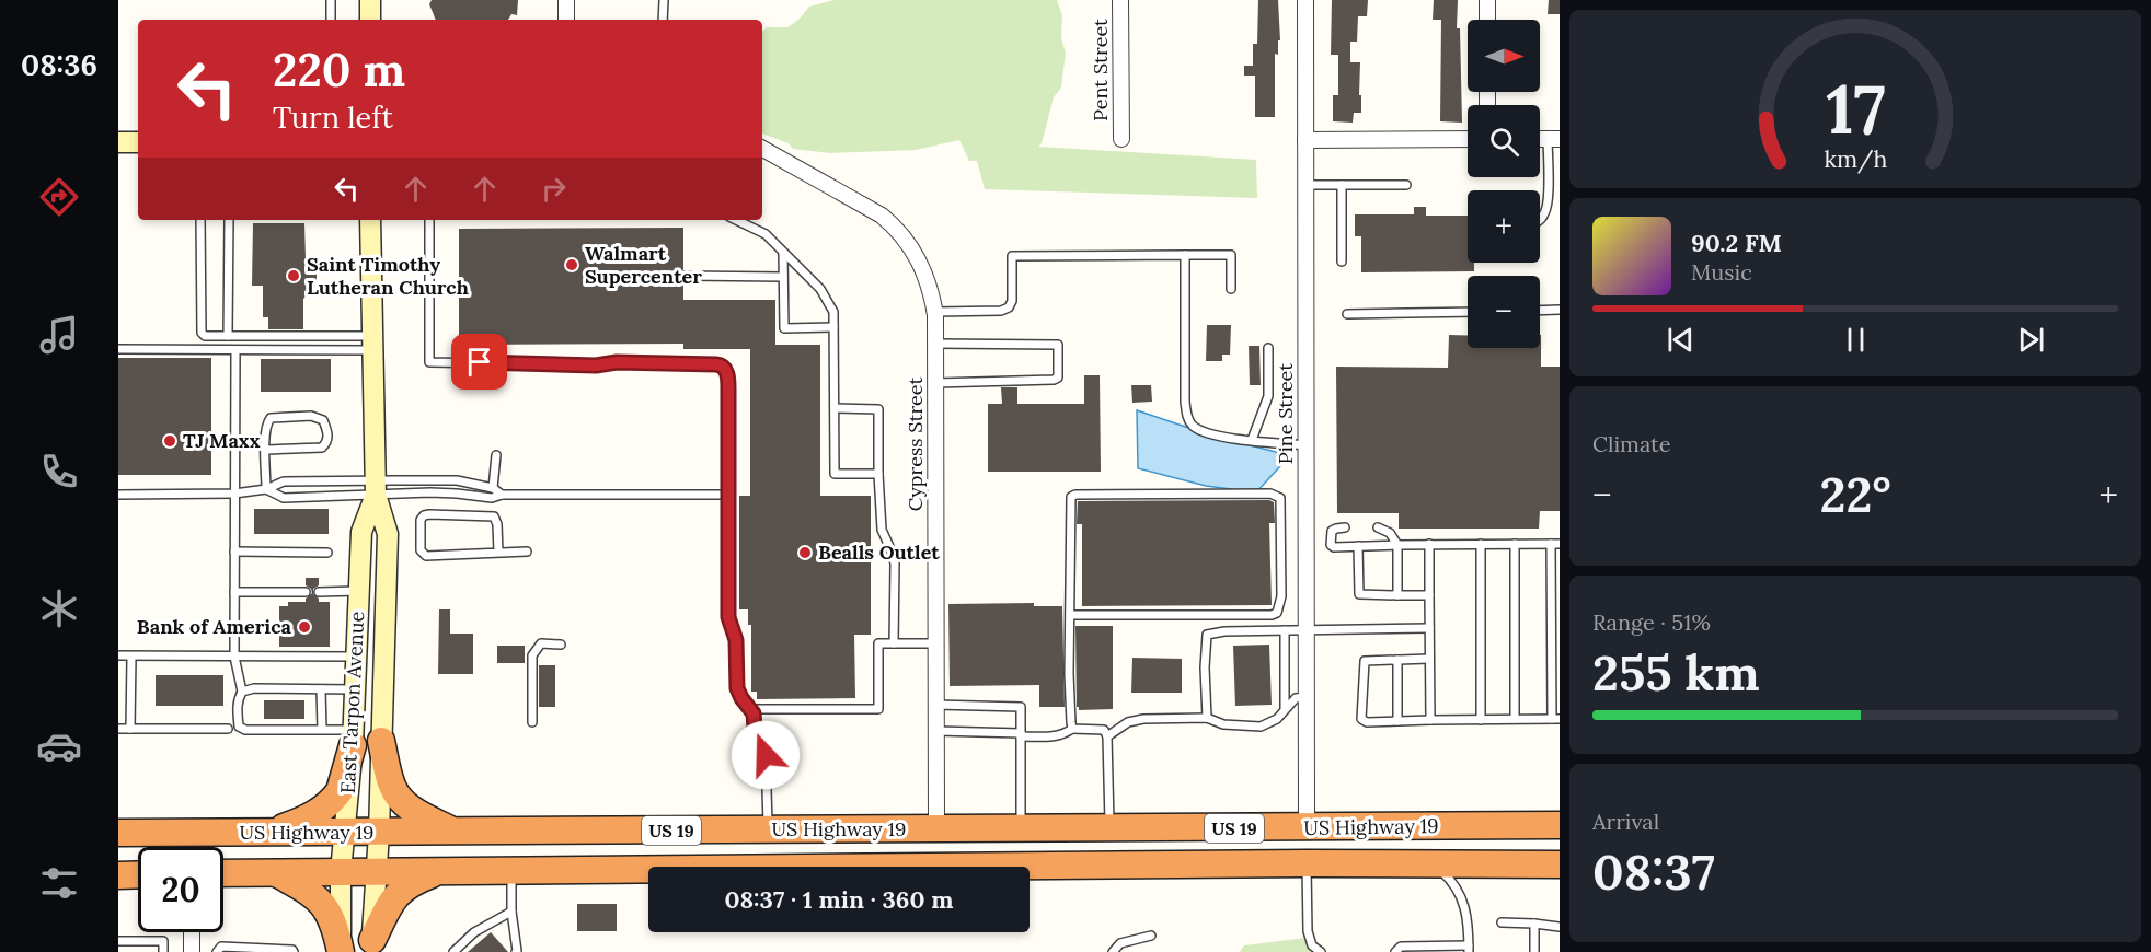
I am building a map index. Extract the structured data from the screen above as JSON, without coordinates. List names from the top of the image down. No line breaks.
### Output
{"streets":{"highway":["US Highway 19","US 19"],"main road":["East Tarpon Avenue"],"street":["Pent Street","Pine Street","Cypress Street"]},"crossings":[["Pine Street","US Highway 19"],["Cypress Street","US Highway 19"],["East Tarpon Avenue","US Highway 19"]],"places":["Walmart Supercenter","Saint Timothy Lutheran Church","TJ Maxx","Bealls Outlet","Bank of America"],"north":"right","page":{"tabs":"08:36","map_buttons":["+","−"],"turn":["220 m","Turn left"],"song":["90.2 FM","Music"],"tile":["Climate",["Range · 51%","255 km"],["Arrival","08:37"]],"heat":["−","22°","+"],"limit":"20","trip":"08:37 · 1 min · 360 m","gauge":["17","km/h"]}}
